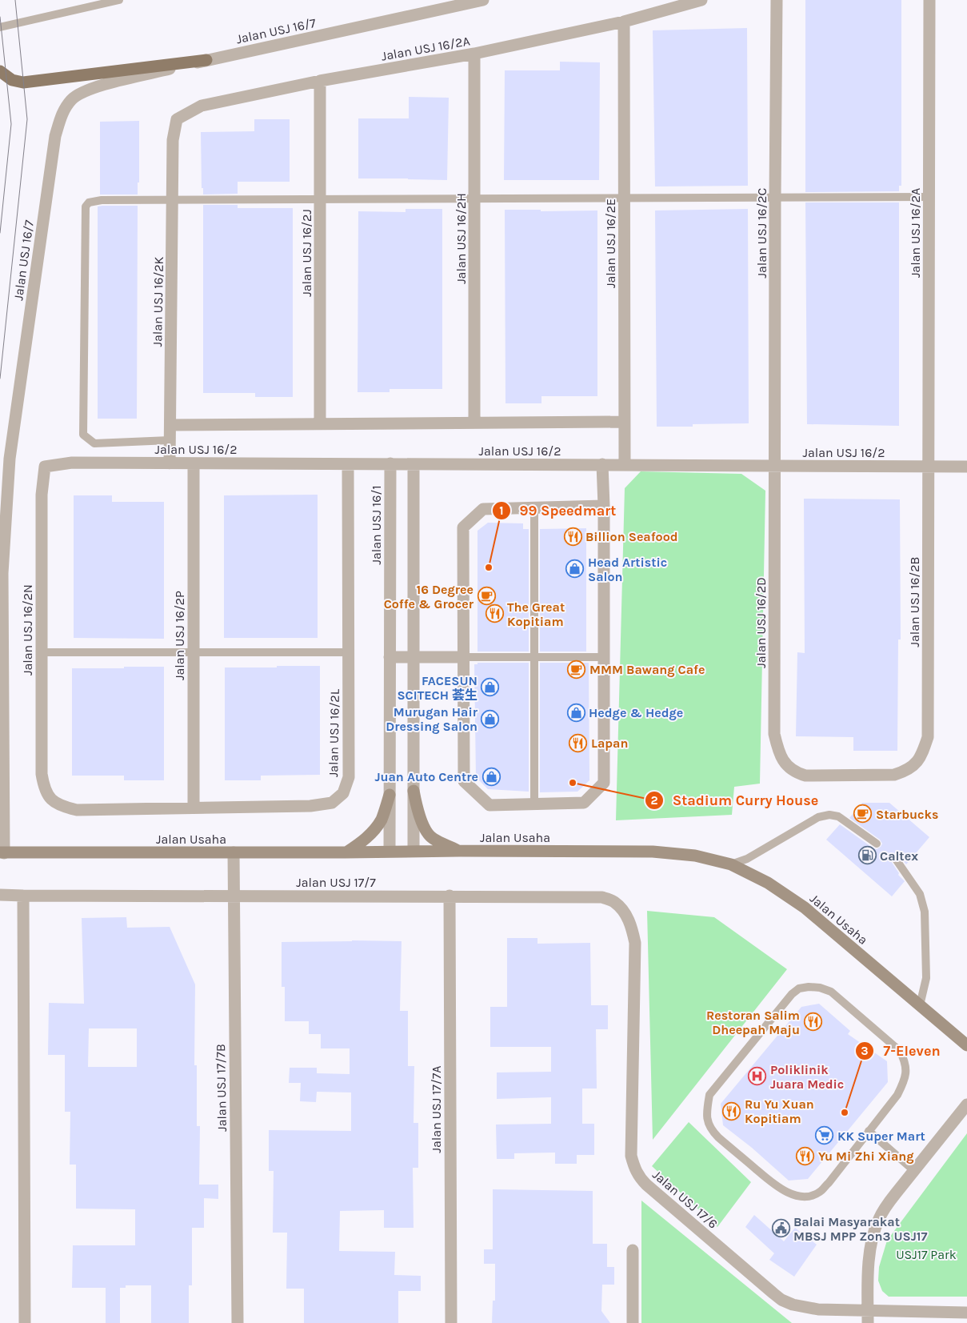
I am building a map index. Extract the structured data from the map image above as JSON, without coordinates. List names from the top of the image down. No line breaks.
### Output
{"streets":{"street":["Jalan USJ 16/7","Jalan USJ 16/2A","Jalan USJ 16/2C","Jalan USJ 16/2H","Jalan USJ 16/2E","Jalan USJ 16/2J","Jalan USJ 16/2K","Jalan USJ 16/2","Jalan USJ 16/1","Jalan USJ 16/2B","Jalan USJ 16/2D","Jalan USJ 16/2N","Jalan USJ 16/2P","Jalan USJ 16/2L","Jalan Usaha","Jalan USJ 17/7","Jalan USJ 17/7B","Jalan USJ 17/7A","Jalan USJ 17/6"]},"crossings":[["Jalan USJ 16/7","Jalan Usaha"],["Jalan USJ 16/2A","Jalan USJ 16/2H"],["Jalan USJ 16/2A","Jalan USJ 16/2E"],["Jalan USJ 16/2A","Jalan USJ 16/2J"],["Jalan USJ 16/2A","Jalan USJ 16/2K"],["Jalan USJ 16/2A","Jalan USJ 16/2"],["Jalan USJ 16/2A","Jalan USJ 16/2B"],["Jalan USJ 16/2C","Jalan USJ 16/2"],["Jalan USJ 16/2C","Jalan USJ 16/2D"],["Jalan USJ 16/2H","Jalan USJ 16/2"],["Jalan USJ 16/2E","Jalan USJ 16/2"],["Jalan USJ 16/2J","Jalan USJ 16/2"],["Jalan USJ 16/2K","Jalan USJ 16/2"],["Jalan USJ 16/2","Jalan USJ 16/1"],["Jalan USJ 16/2","Jalan USJ 16/2B"],["Jalan USJ 16/2","Jalan USJ 16/2D"],["Jalan USJ 16/2","Jalan USJ 16/2N"],["Jalan USJ 16/2","Jalan USJ 16/2P"],["Jalan USJ 16/2","Jalan USJ 16/2L"],["Jalan USJ 16/1","Jalan Usaha"],["Jalan USJ 16/2B","Jalan USJ 16/2D"],["Jalan USJ 16/2N","Jalan USJ 16/2L"],["Jalan USJ 16/2P","Jalan USJ 16/2L"],["Jalan Usaha","Jalan USJ 17/7B"],["Jalan USJ 17/7","Jalan USJ 17/7B"],["Jalan USJ 17/7","Jalan USJ 17/7A"],["Jalan USJ 17/7","Jalan USJ 17/6"]],"parks":["USJ17 Park"],"places":{"restaurant":["Billion Seafood","The Great Kopitiam","Lapan","Restoran Salim Dheepah Maju","Ru Yu Xuan Kopitiam","Yu Mi Zhi Xiang"],"other":["99 Speedmart","Stadium Curry House","7-Eleven"],"shop":["Head Artistic Salon","FACESUN SCITECH 荟生","Hedge & Hedge","Murugan Hair Dressing Salon","Juan Auto Centre"],"cafe":["16 Degree Coffe & Grocer","MMM Bawang Cafe","Starbucks"],"fuel station":["Caltex"],"hospital":["Poliklinik Juara Medic"],"supermarket":["KK Super Mart"],"public building":["Balai Masyarakat MBSJ MPP Zon3 USJ17"]}}
